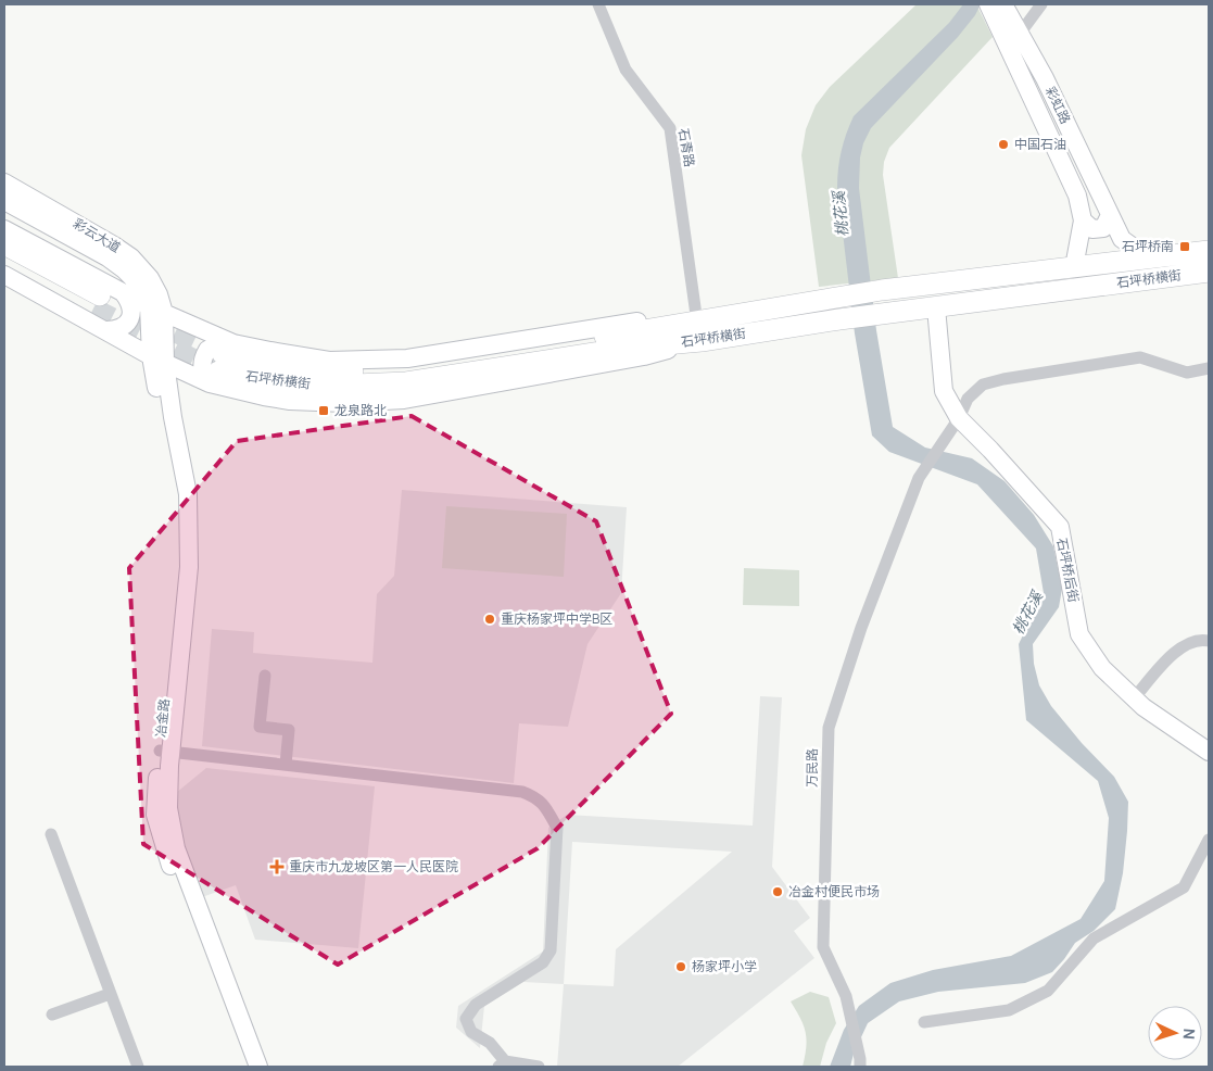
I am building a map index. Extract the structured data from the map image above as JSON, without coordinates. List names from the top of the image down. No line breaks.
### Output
{"streets":{"main road":["彩虹路","彩云大道","石坪桥横街","石坪桥后街","冶金路"],"street":["石青路","万民路"]},"crossings":[["彩虹路","石坪桥横街"],["彩云大道","冶金路"],["石坪桥横街","石坪桥后街"],["石坪桥后街","万民路"]],"water":["桃花溪"],"places":{"other":["中国石油","重庆杨家坪中学B区","冶金村便民市场","杨家坪小学"],"transit":["石坪桥南","龙泉路北"],"health":["重庆市九龙坡区第一人民医院"]},"north":"right"}
